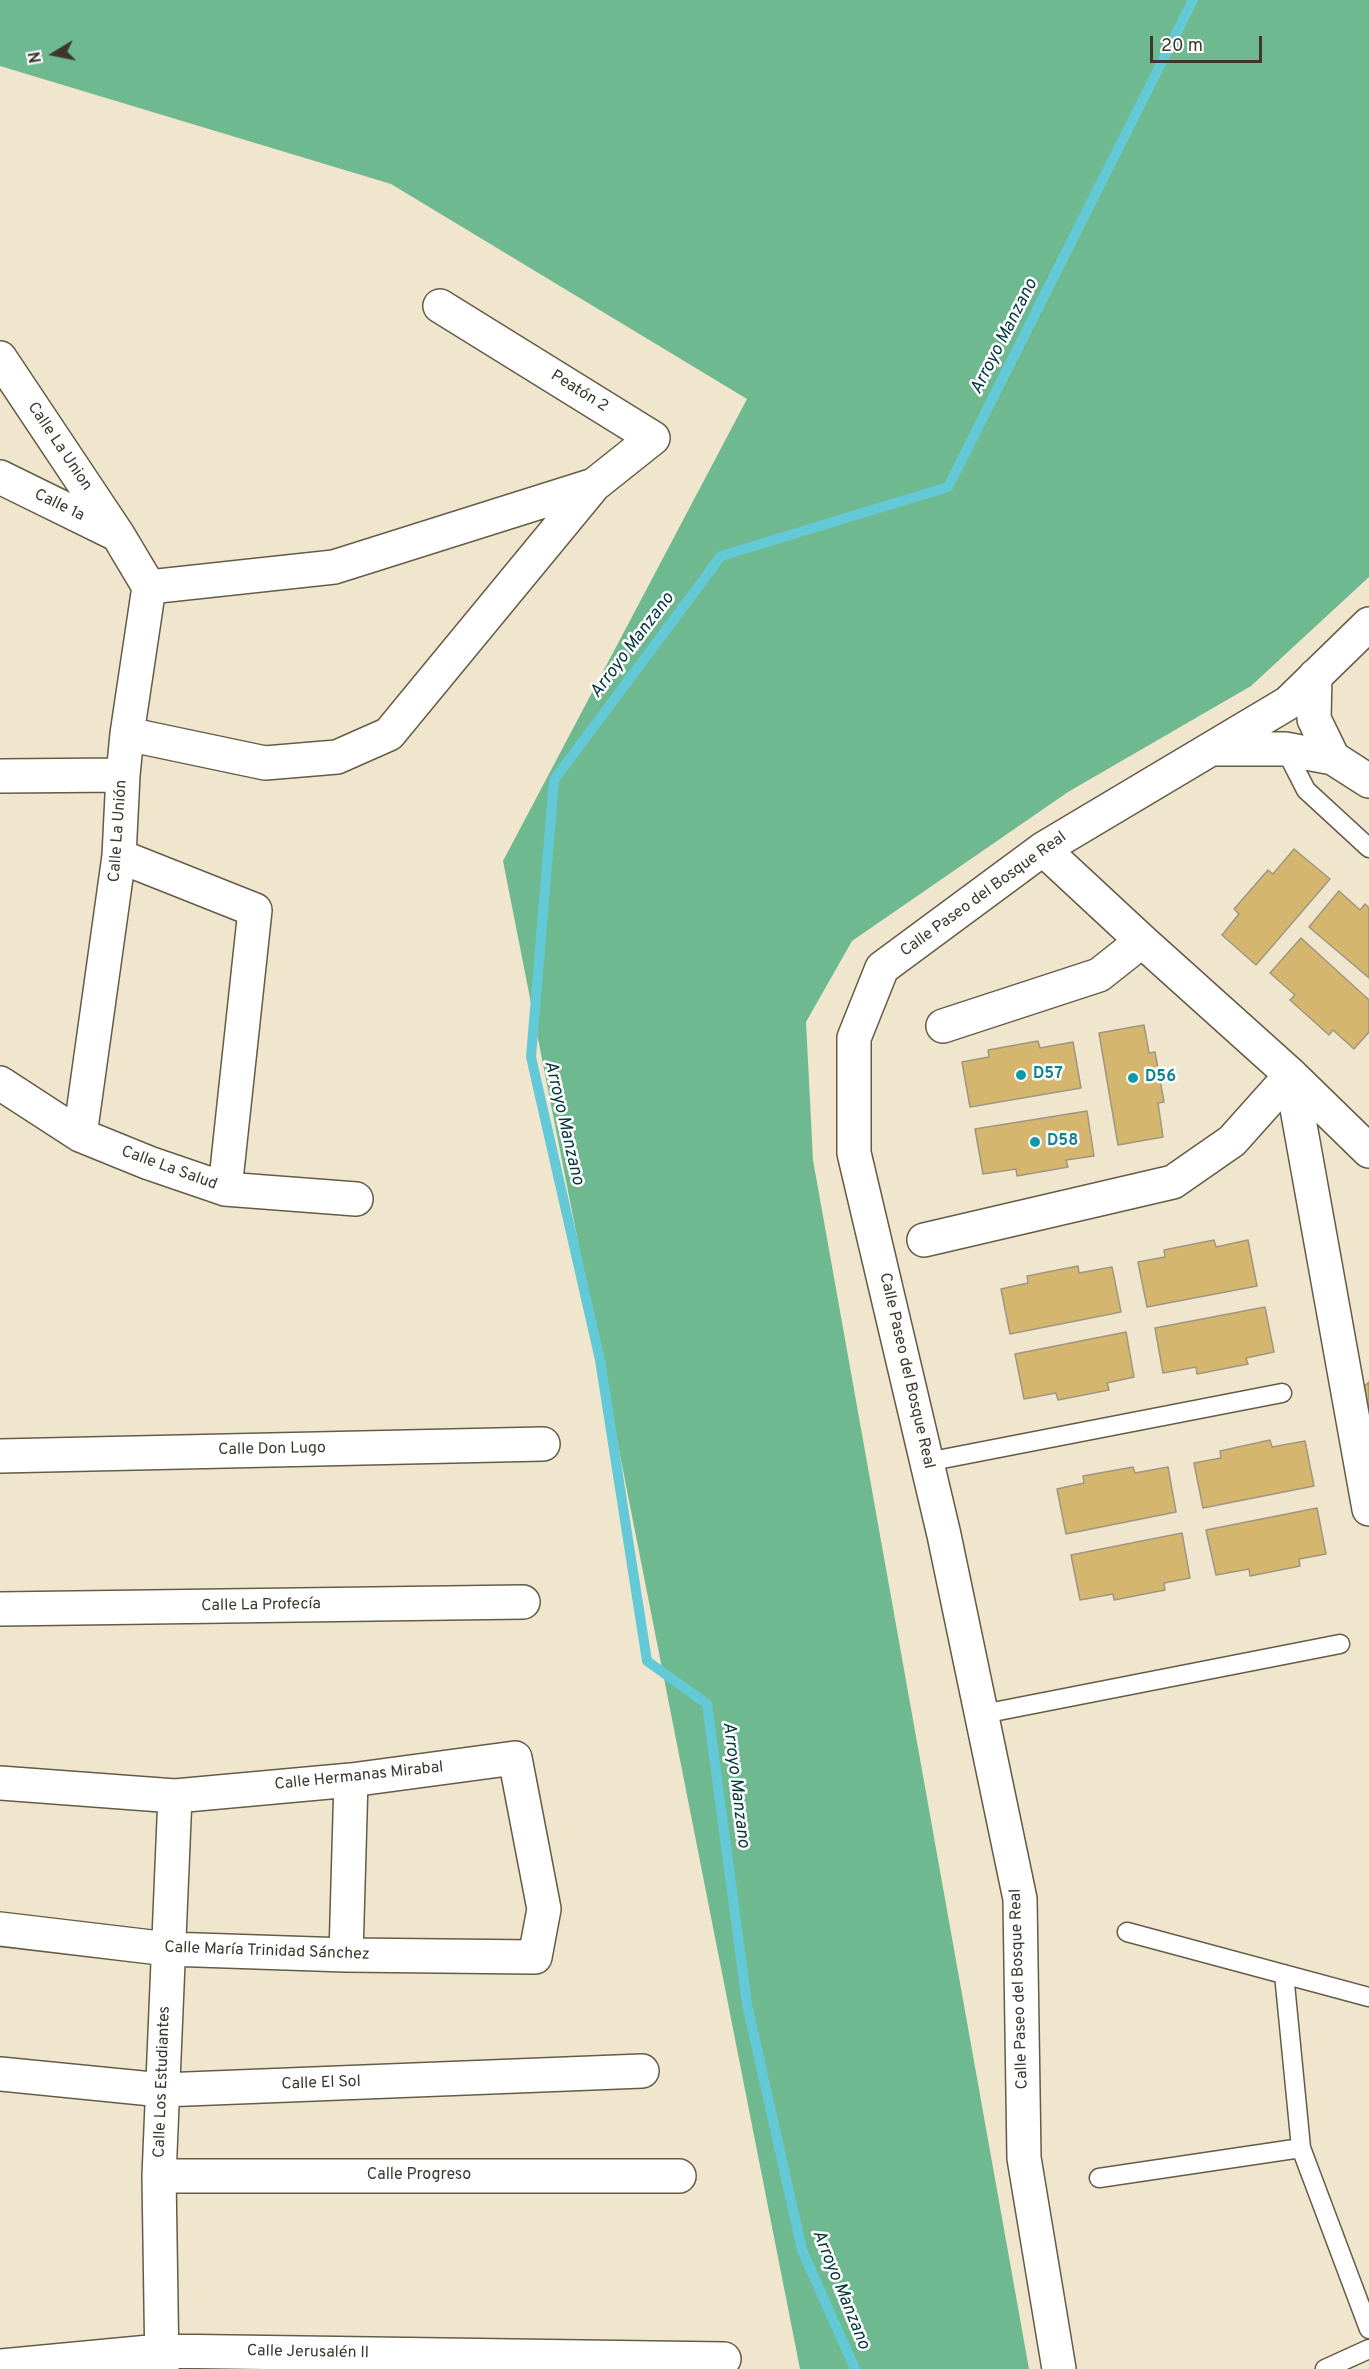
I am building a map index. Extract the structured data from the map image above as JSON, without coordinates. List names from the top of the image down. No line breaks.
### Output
{"streets":{"street":["Peatón 2","Calle La Union","Calle 1a","Calle La Unión","Calle Paseo del Bosque Real","Calle La Salud","Calle Don Lugo","Calle La Profecía","Calle Hermanas Mirabal","Calle María Trinidad Sánchez","Calle Los Estudiantes","Calle El Sol","Calle Progreso","Calle Jerusalén II"]},"crossings":[["Calle La Union","Calle 1a"],["Calle La Unión","Calle La Salud"],["Calle Hermanas Mirabal","Calle María Trinidad Sánchez"],["Calle Hermanas Mirabal","Calle Los Estudiantes"],["Calle María Trinidad Sánchez","Calle Los Estudiantes"],["Calle Los Estudiantes","Calle El Sol"],["Calle Los Estudiantes","Calle Progreso"],["Calle Los Estudiantes","Calle Jerusalén II"]],"water":["Arroyo Manzano"],"places":["D57","D56","D58"],"scale_bar":"20 m","north":"left"}
